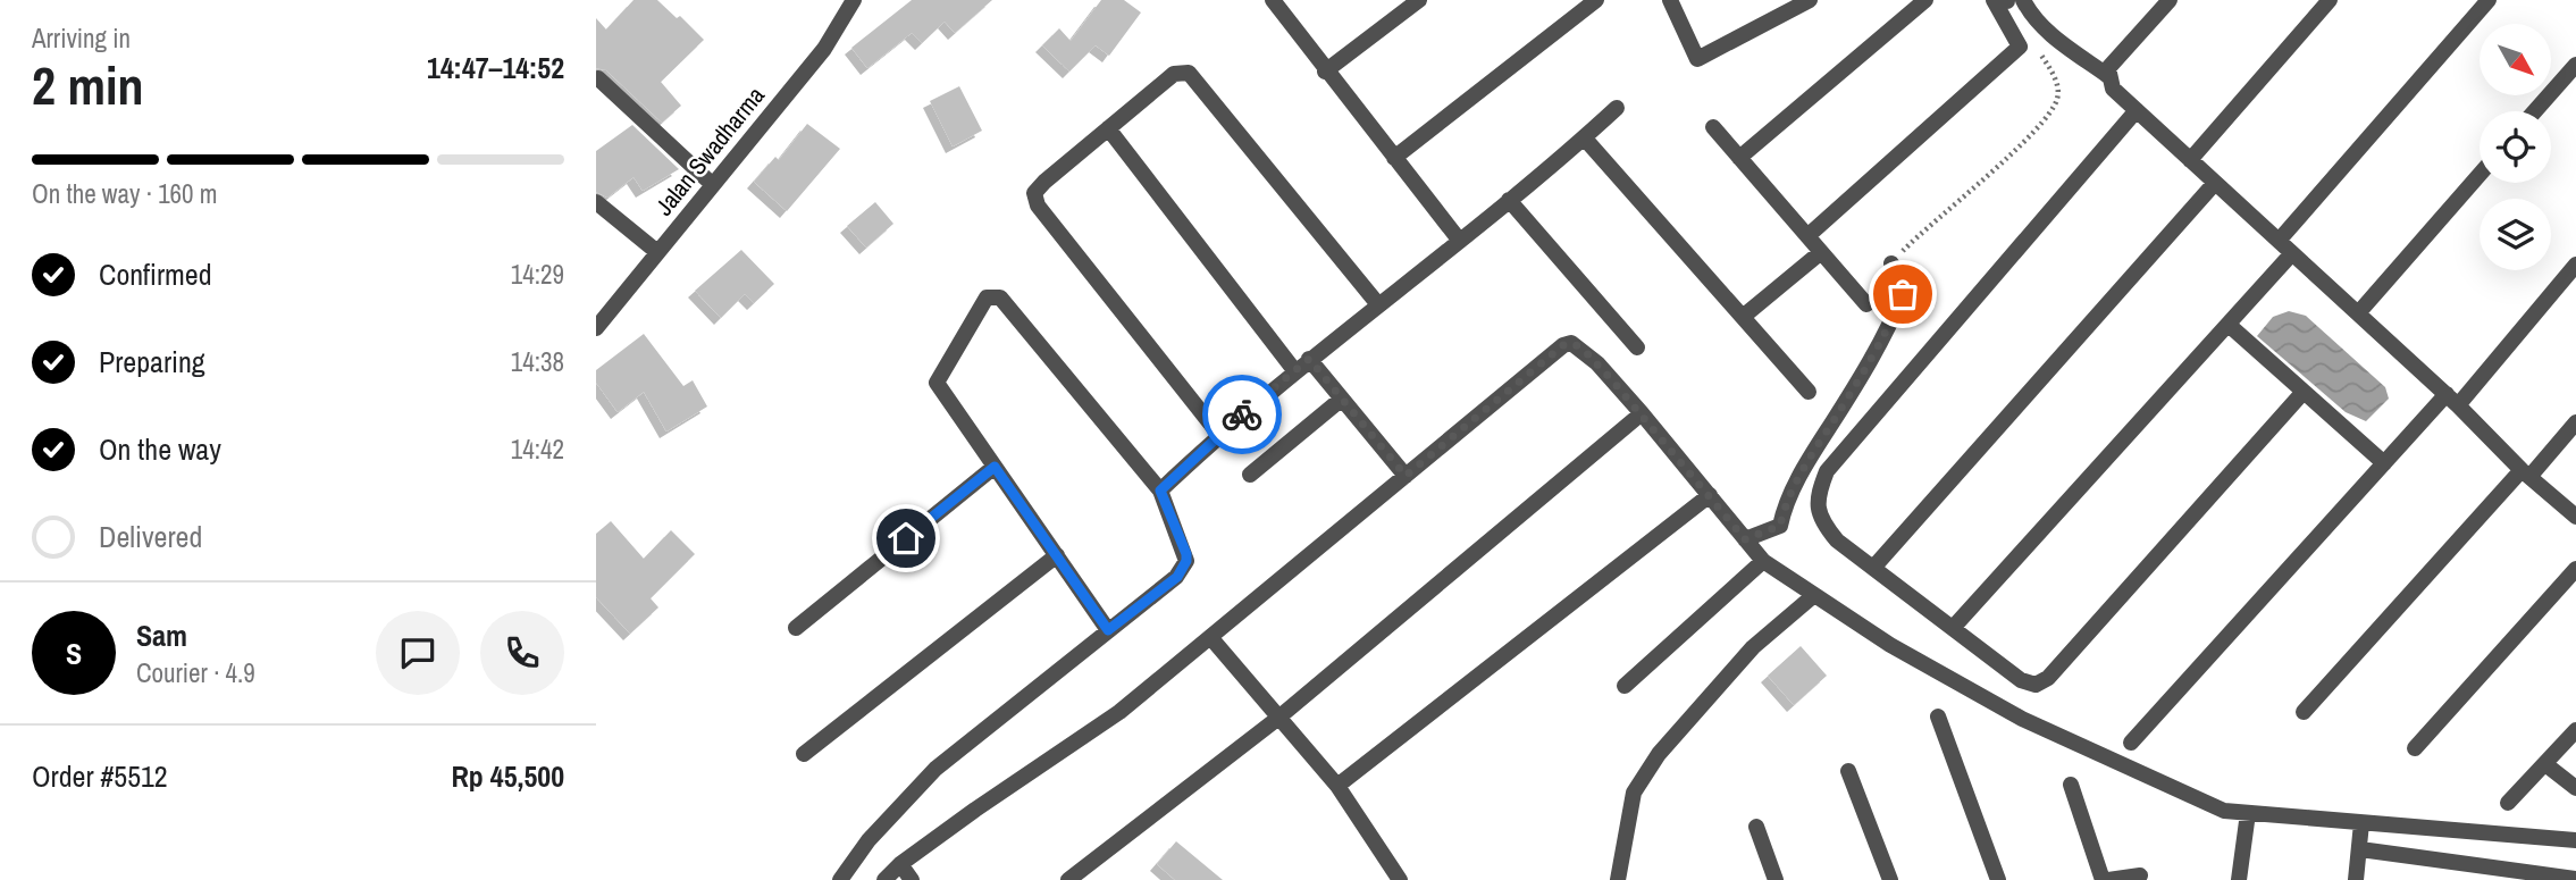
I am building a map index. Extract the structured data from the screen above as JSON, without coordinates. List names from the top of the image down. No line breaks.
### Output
{"streets":{"street":["Jalan Swadharma"]},"north":"bottom right","page":{"heading":["2 min","Arriving in","14:47–14:52"],"panel":["Sam","Courier · 4.9","Order #5512","Rp 45,500"],"bar":"On the way · 160 m","list":[["Confirmed","14:29"],["Preparing","14:38"],["On the way","14:42"],"Delivered"],"round":"S"}}
